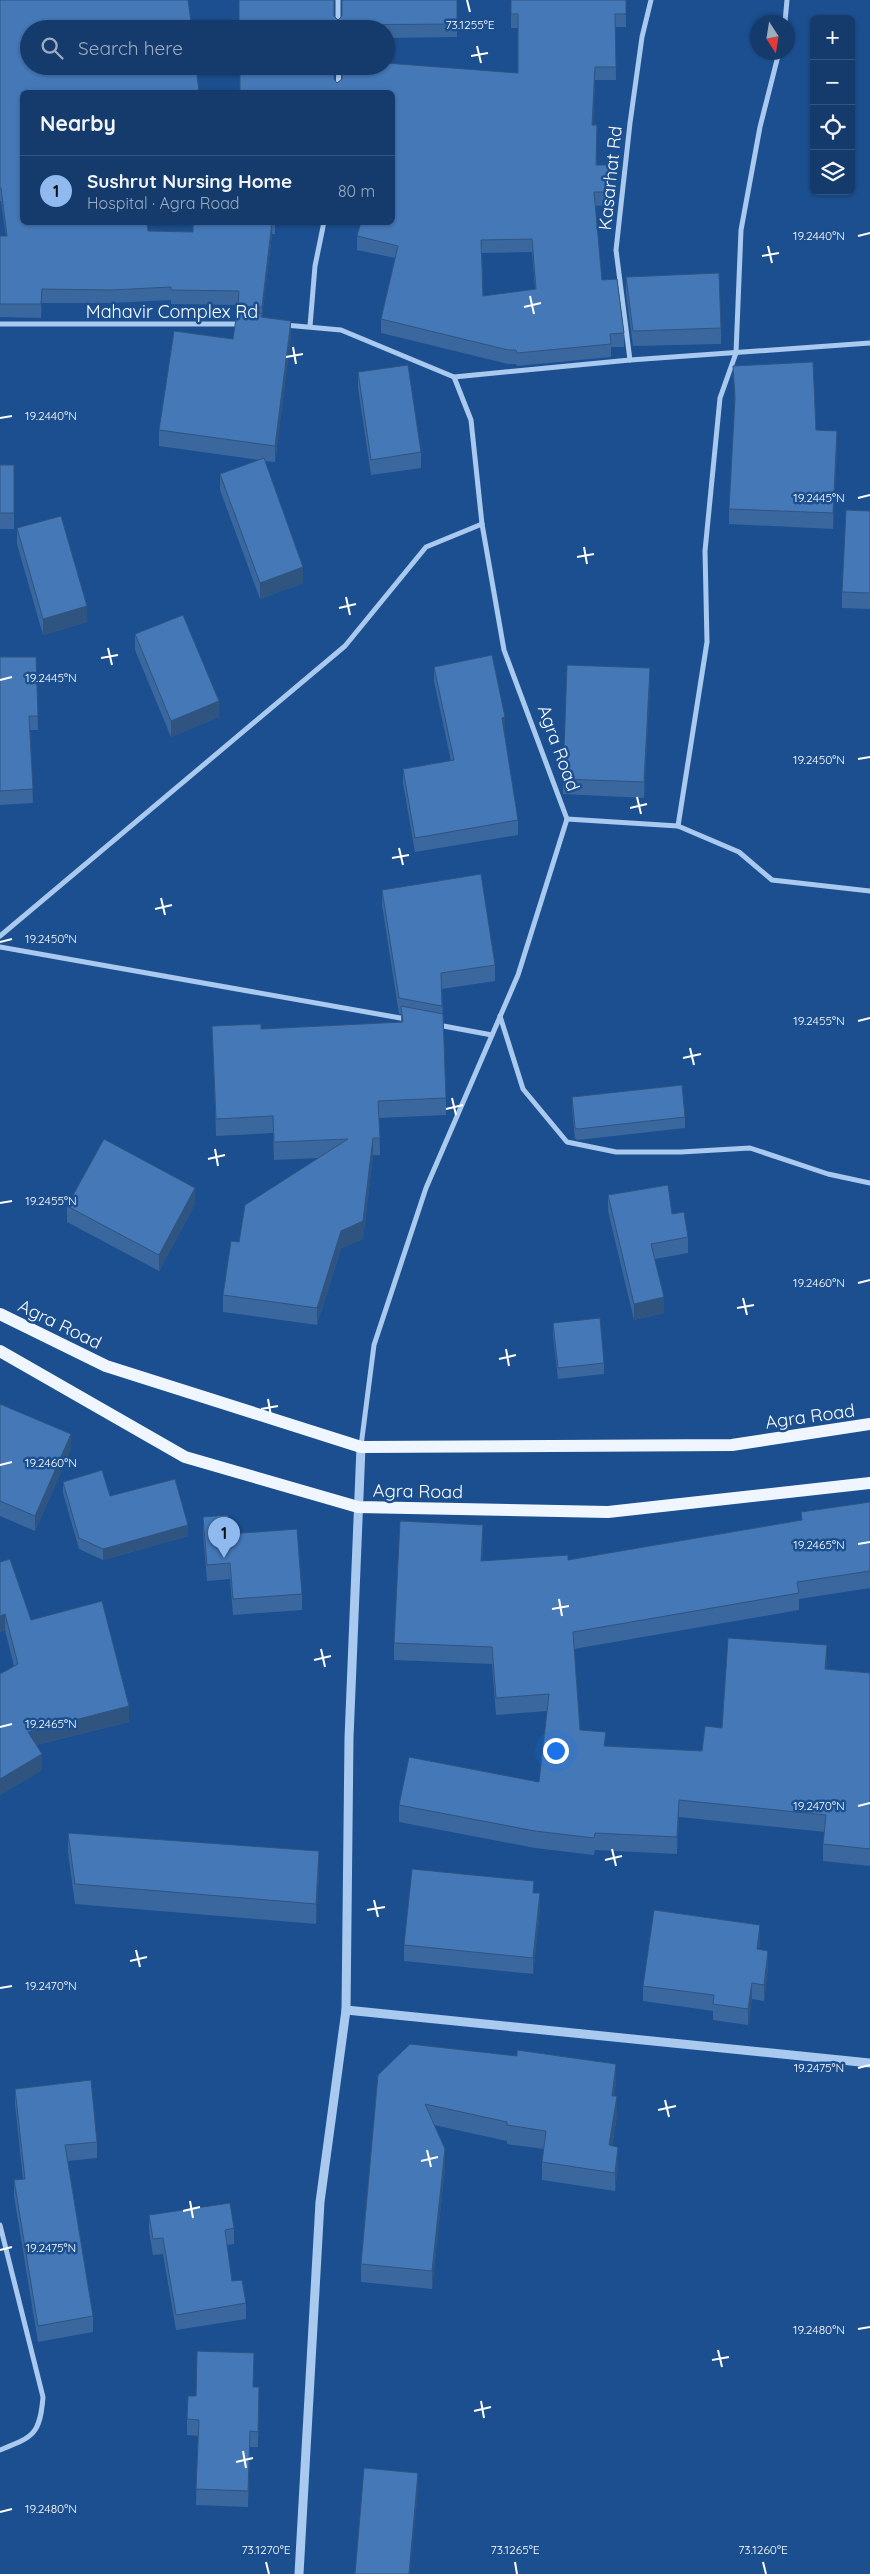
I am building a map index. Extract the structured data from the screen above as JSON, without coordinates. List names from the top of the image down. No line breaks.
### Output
{"streets":{"main road":["Agra Road"],"street":["Kasarhat Rd","Mahavir Complex Rd"]},"crossings":[["Mahavir Complex Rd","Agra Road"]],"north":"bottom","page":{"map_buttons":["+","−"],"search":"Search here","heading":"Nearby","list":[{"mark":"1","name":"Sushrut Nursing Home","note":"Hospital · Agra Road","value":"80 m"}],"pins":"1"},"coordinates":["73.1255°E","19.2440°N","19.2445°N","19.2450°N","19.2455°N","19.2460°N","19.2465°N","19.2470°N","19.2475°N","19.2480°N","73.1270°E","73.1265°E","73.1260°E"]}
